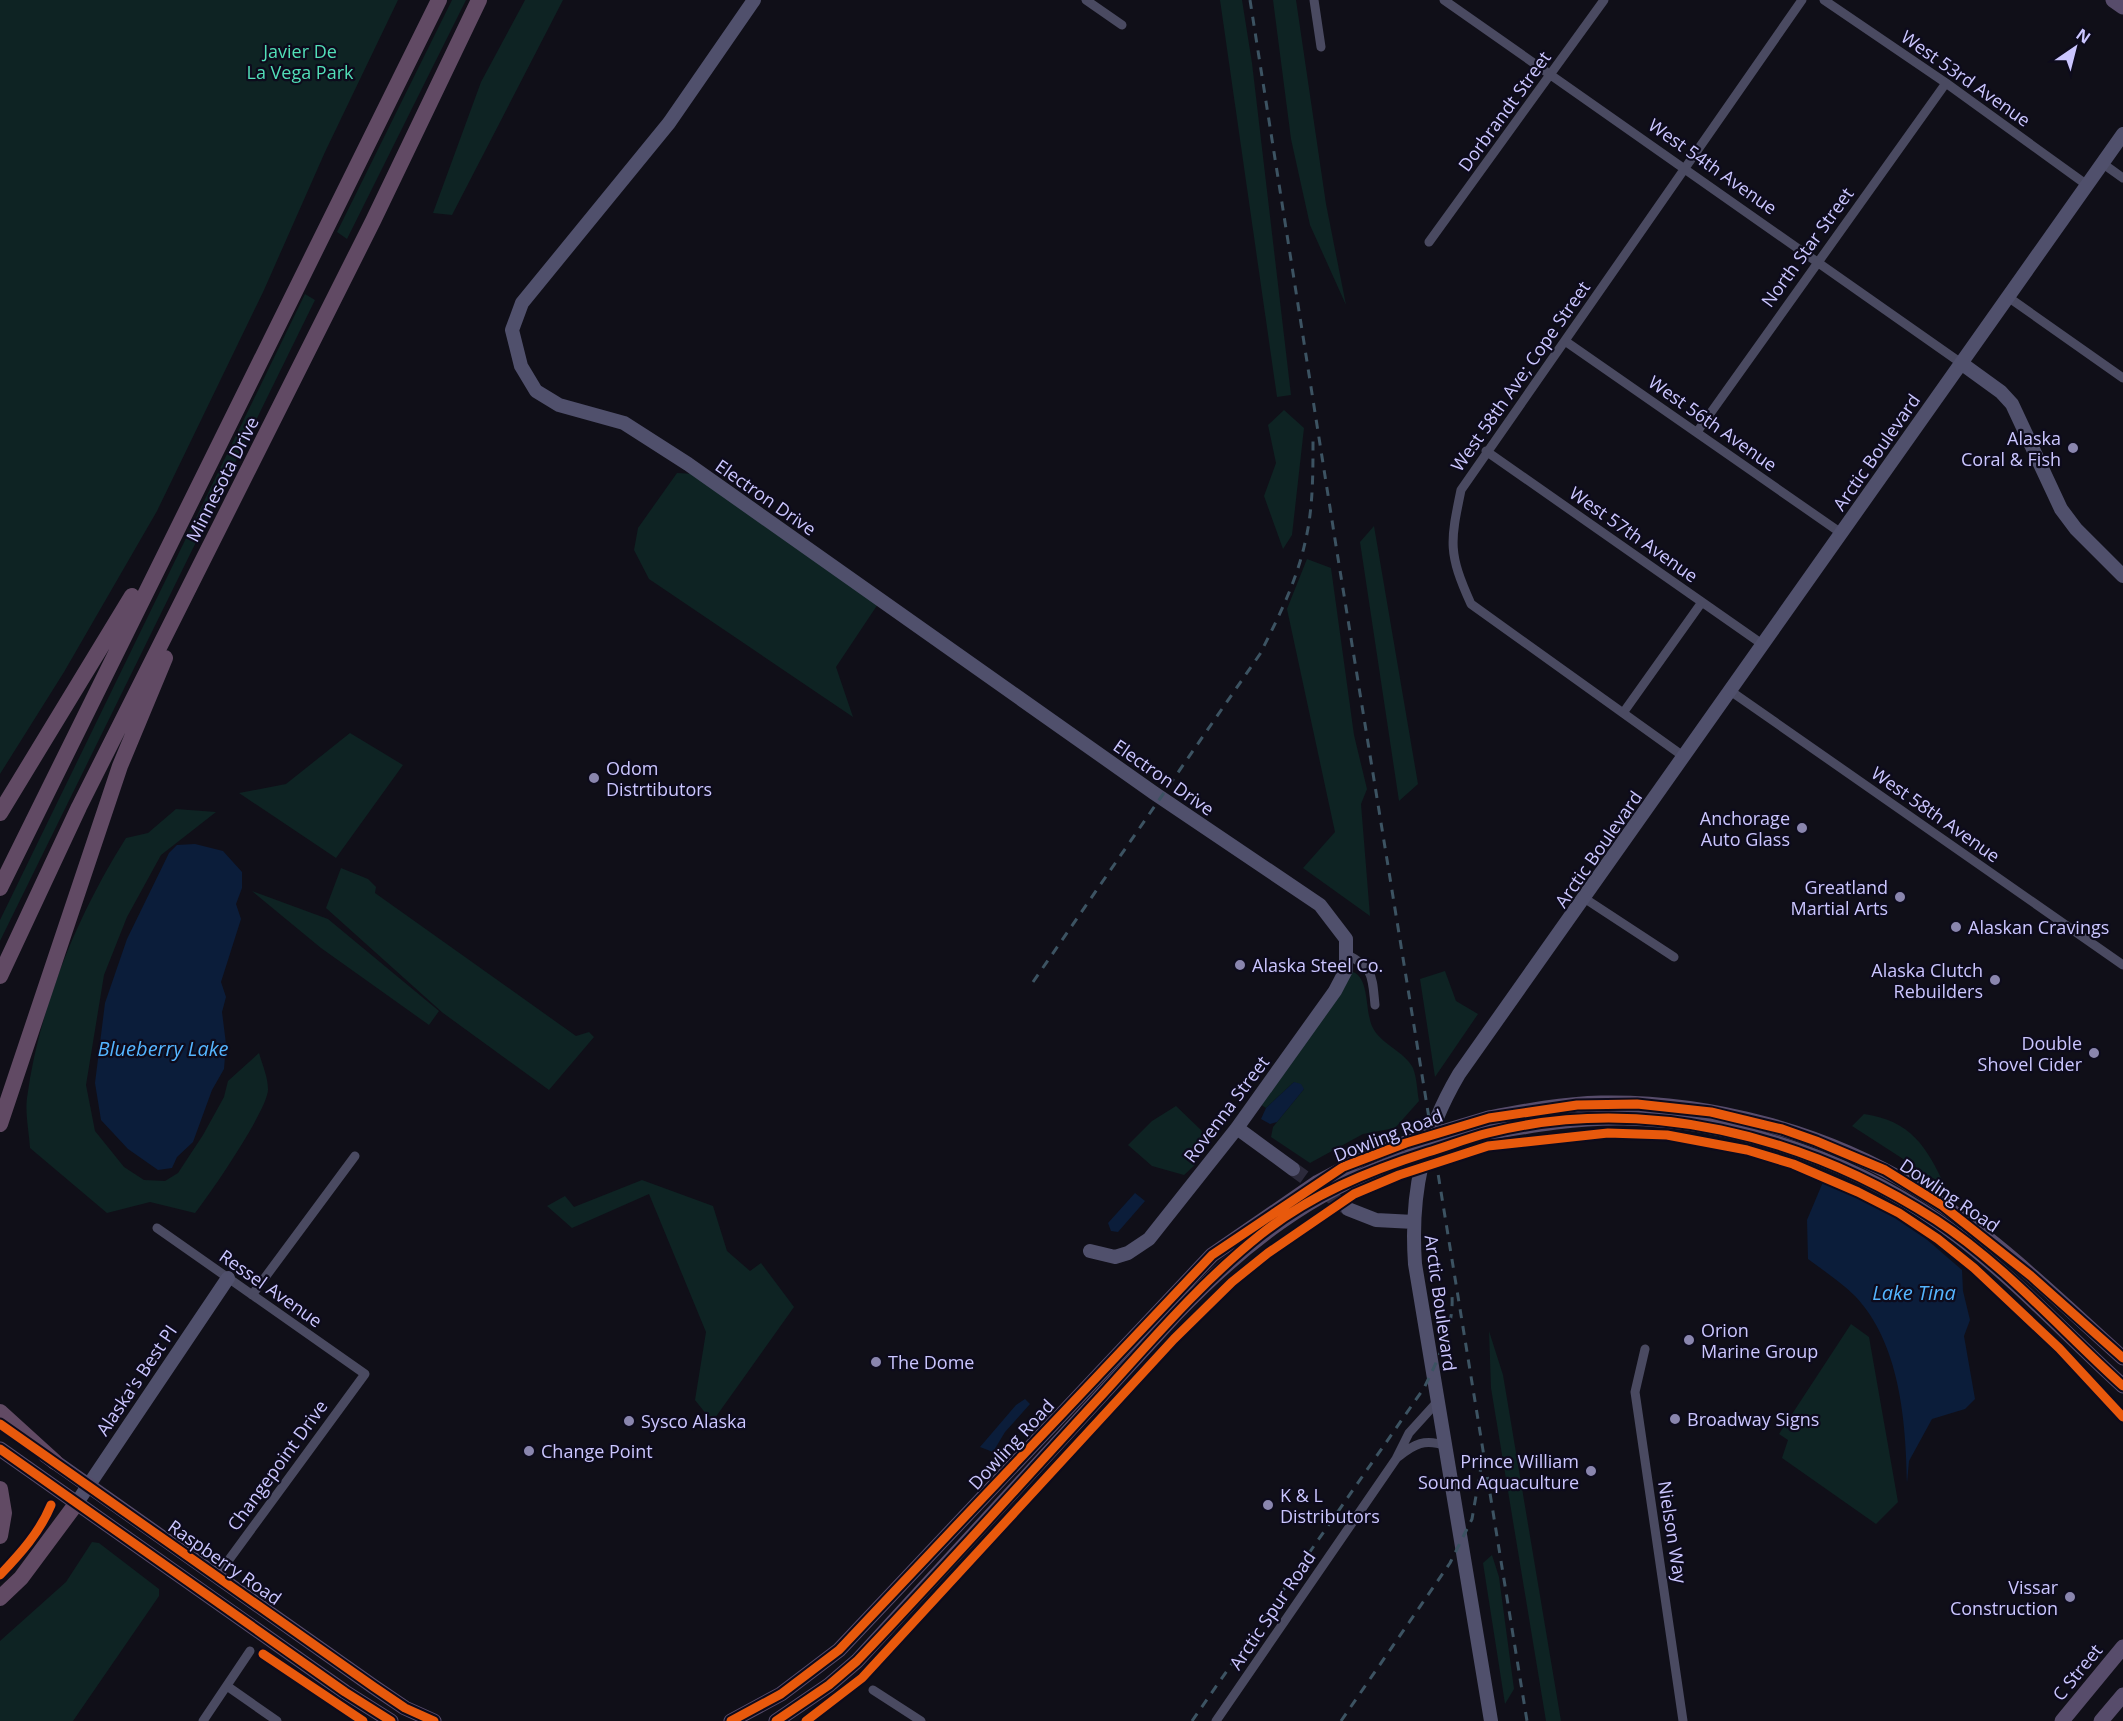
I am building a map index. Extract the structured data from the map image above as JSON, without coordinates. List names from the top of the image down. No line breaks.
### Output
{"streets":{"highway":["Minnesota Drive"],"main road":["Dowling Road","Raspberry Road","C Street"],"street":["West 53rd Avenue","Dorbrandt Street","West 54th Avenue","North Star Street","West 58th Ave; Cope Street","West 56th Avenue","Arctic Boulevard","Electron Drive","West 57th Avenue","West 58th Avenue","Rovenna Street","Ressel Avenue","Alaska's Best PI","Changepoint Drive","Nielson Way","Arctic Spur Road"]},"crossings":[["West 53rd Avenue","North Star Street"],["West 53rd Avenue","Arctic Boulevard"],["Dorbrandt Street","West 54th Avenue"],["West 54th Avenue","North Star Street"],["West 54th Avenue","West 58th Ave; Cope Street"],["West 54th Avenue","Arctic Boulevard"],["North Star Street","West 56th Avenue"],["West 58th Ave; Cope Street","West 56th Avenue"],["West 58th Ave; Cope Street","Arctic Boulevard"],["West 58th Ave; Cope Street","West 57th Avenue"],["West 56th Avenue","Arctic Boulevard"],["Arctic Boulevard","West 57th Avenue"],["Arctic Boulevard","West 58th Avenue"],["Arctic Boulevard","Arctic Spur Road"],["Electron Drive","Rovenna Street"],["Ressel Avenue","Alaska's Best PI"],["Ressel Avenue","Changepoint Drive"],["Alaska's Best PI","Raspberry Road"],["Changepoint Drive","Raspberry Road"]],"water":["Blueberry Lake","Lake Tina"],"parks":["Javier De La Vega Park"],"places":["Alaska Coral & Fish","Odom Distrtibutors","Anchorage Auto Glass","Greatland Martial Arts","Alaskan Cravings","Alaska Steel Co.","Alaska Clutch Rebuilders","Double Shovel Cider","Orion Marine Group","The Dome","Broadway Signs","Sysco Alaska","Change Point","Prince William Sound Aquaculture","K & L Distributors","Vissar Construction"],"north":"top right"}
